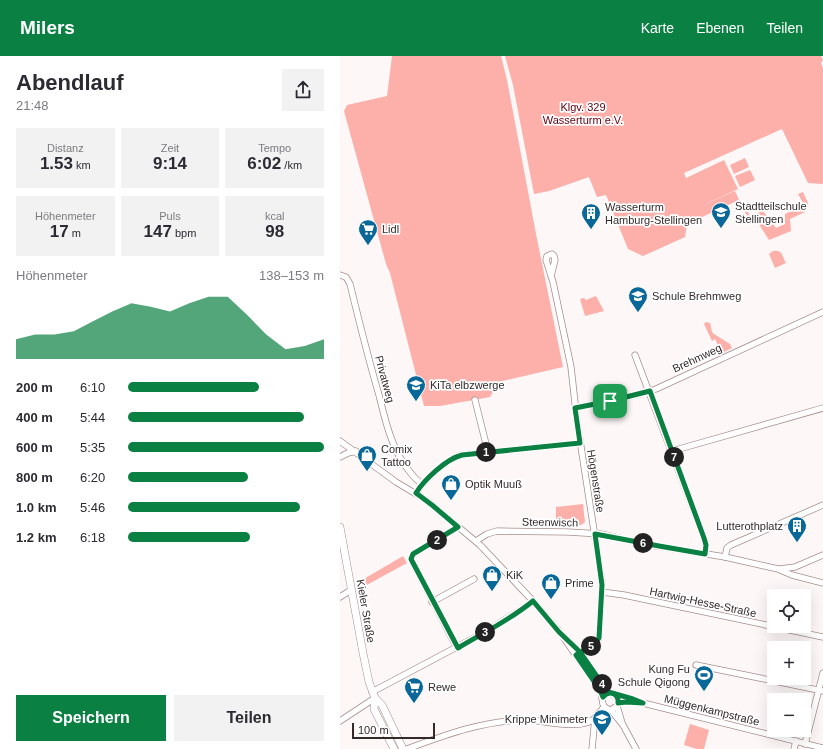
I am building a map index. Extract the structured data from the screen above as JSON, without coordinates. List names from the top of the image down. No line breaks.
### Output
{"streets":{"main road":["Kieler Straße"],"street":["Brehmweg","Privatweg","Högenstraße","Steenwisch","Hartwig-Hesse-Straße","Müggenkampstraße"]},"crossings":[["Brehmweg","Högenstraße"],["Högenstraße","Steenwisch"],["Högenstraße","Hartwig-Hesse-Straße"]],"parks":["Klgv. 329 Wasserturm e.V."],"places":{"school or university":["Stadtteilschule Stellingen","Schule Brehmweg","KiTa elbzwerge","Krippe Minimeter"],"building":["Wasserturm Hamburg-Stellingen","Lutterothplatz"],"supermarket":["Lidl","Rewe"],"shop":["Comix Tattoo","Optik Muuß","KiK","Prime"],"sports":["Kung Fu Schule Qigong"]},"scale_bar":"100 m","page":{"header":"Milers","nav":["Karte","Ebenen","Teilen"],"heading":["Abendlauf","21:48"],"stats":[["Distanz","1.53 km"],["Zeit","9:14"],["Tempo","6:02 /km"],["Höhenmeter","17 m"],["Puls","147 bpm"],["kcal","98"]],"chart":["Höhenmeter","138–153 m"],"list":[{"name":"200 m","note":"6:10"},{"name":"400 m","note":"5:44"},{"name":"600 m","note":"5:35"},{"name":"800 m","note":"6:20"},{"name":"1.0 km","note":"5:46"},{"name":"1.2 km","note":"6:18"}],"pins":["1","7","2","6","3","5","4"],"map_buttons":["+","−"],"buttons":["Speichern","Teilen"],"scale":"100 m"}}
